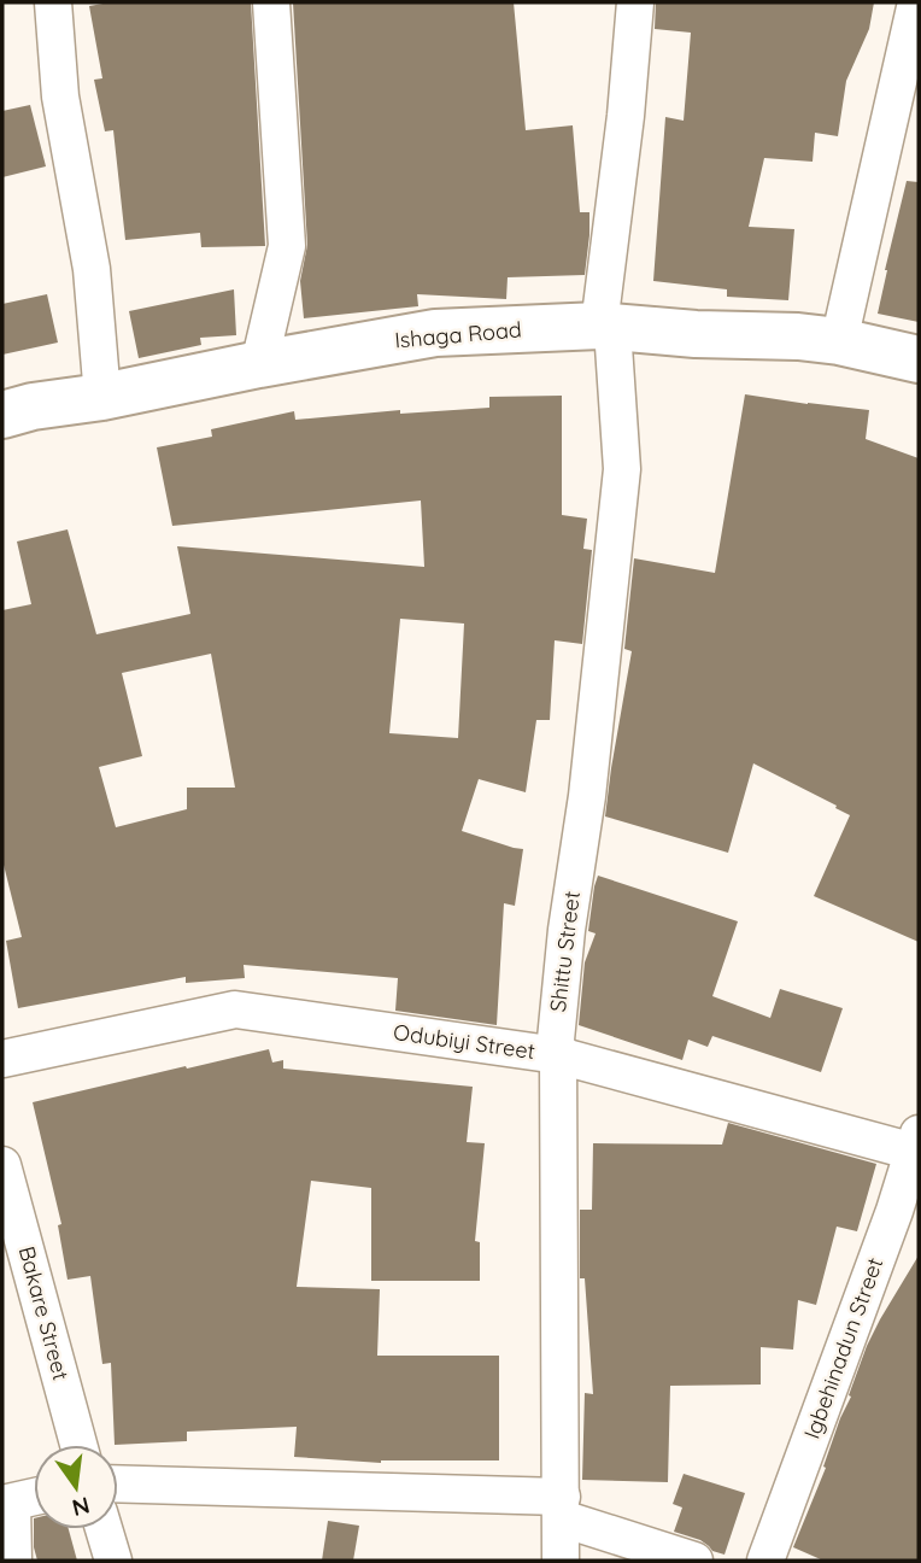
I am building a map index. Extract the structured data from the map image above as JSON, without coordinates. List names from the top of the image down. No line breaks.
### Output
{"streets":{"main road":["Ishaga Road"],"street":["Shittu Street","Odubiyi Street","Bakare Street","Igbehinadun Street"]},"crossings":[["Ishaga Road","Shittu Street"],["Shittu Street","Odubiyi Street"],["Odubiyi Street","Igbehinadun Street"]],"north":"bottom"}
